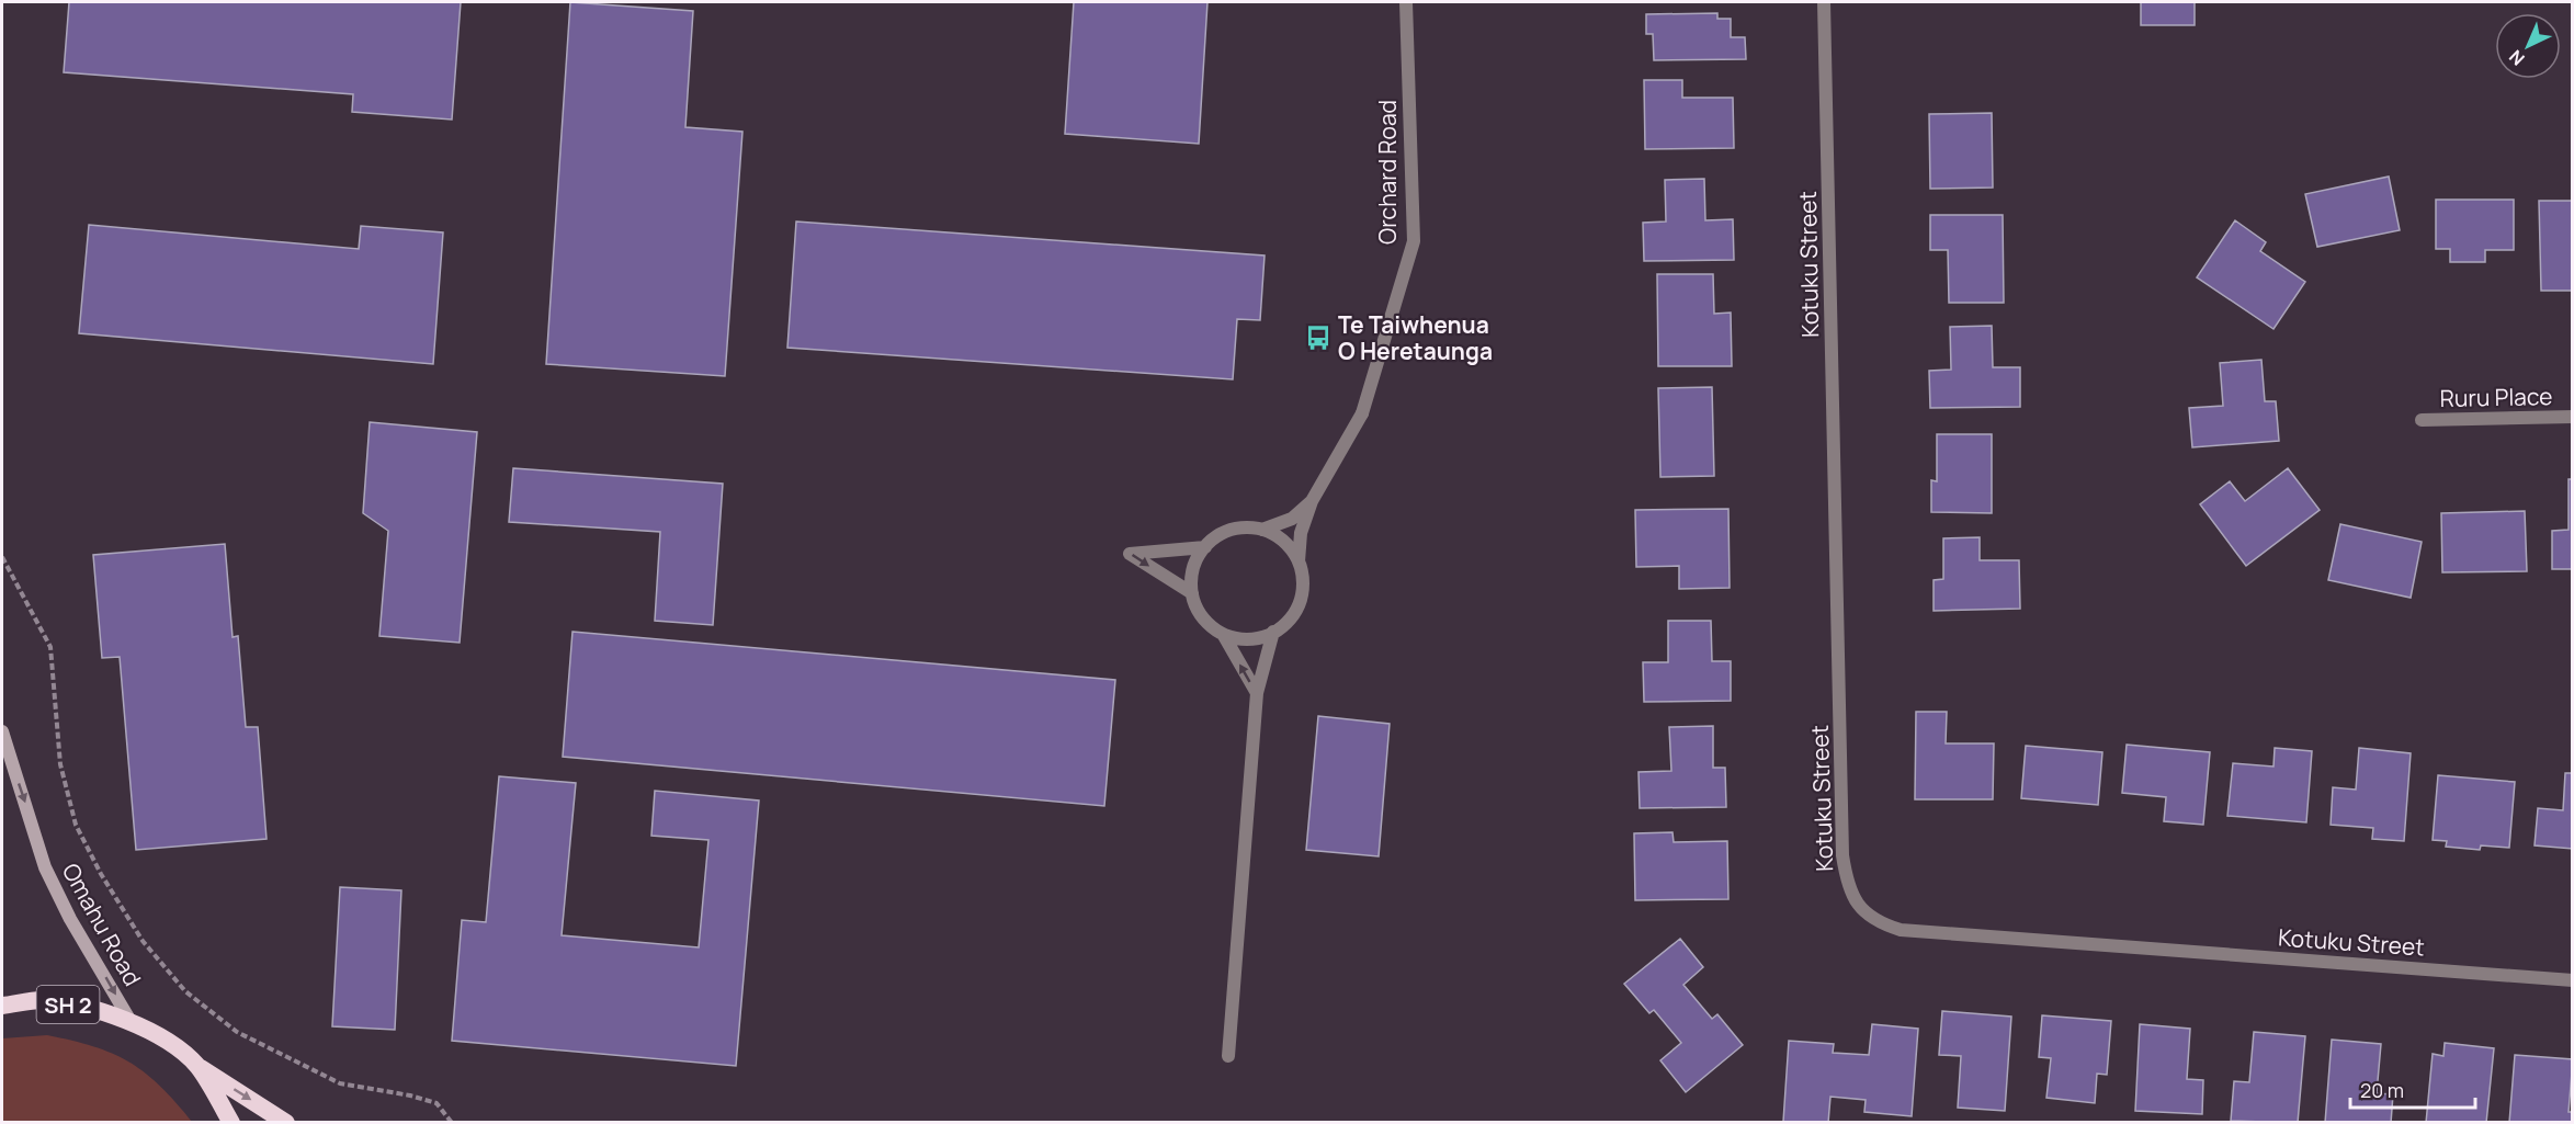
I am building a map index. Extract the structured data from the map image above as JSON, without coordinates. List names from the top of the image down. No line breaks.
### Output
{"streets":{"highway":["SH 2"],"main road":["Omahu Road"],"street":["Orchard Road","Kotuku Street","Ruru Place"]},"crossings":[["Omahu Road","SH 2"]],"one_way":["Omahu Road"],"places":{"bus stop":["Te Taiwhenua O Heretaunga"]},"scale_bar":"20 m","north":"bottom left"}
